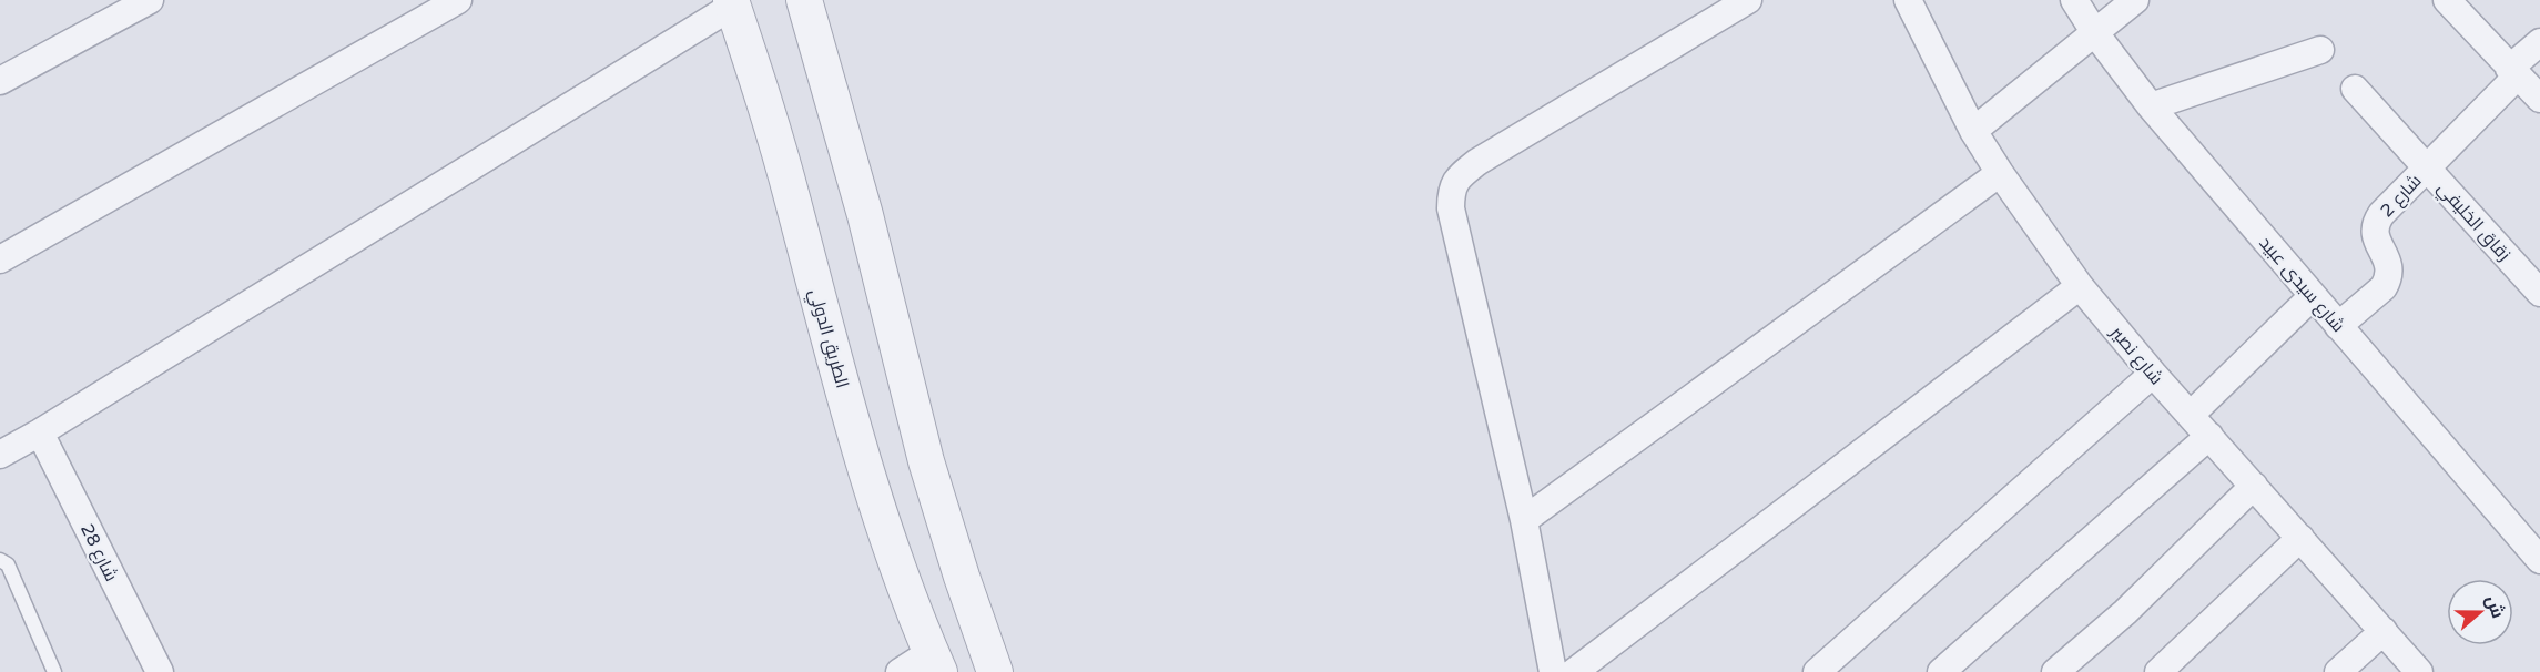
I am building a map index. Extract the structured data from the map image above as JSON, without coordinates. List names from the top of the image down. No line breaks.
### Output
{"streets":{"street":["شارع 2","زقاق الخليفي","شارع سيدى عبيد","الطريق الدولي","شارع نصير","شارع 28"]},"crossings":[["شارع 2","زقاق الخليفي"],["شارع 2","شارع سيدى عبيد"]],"north":"right"}
